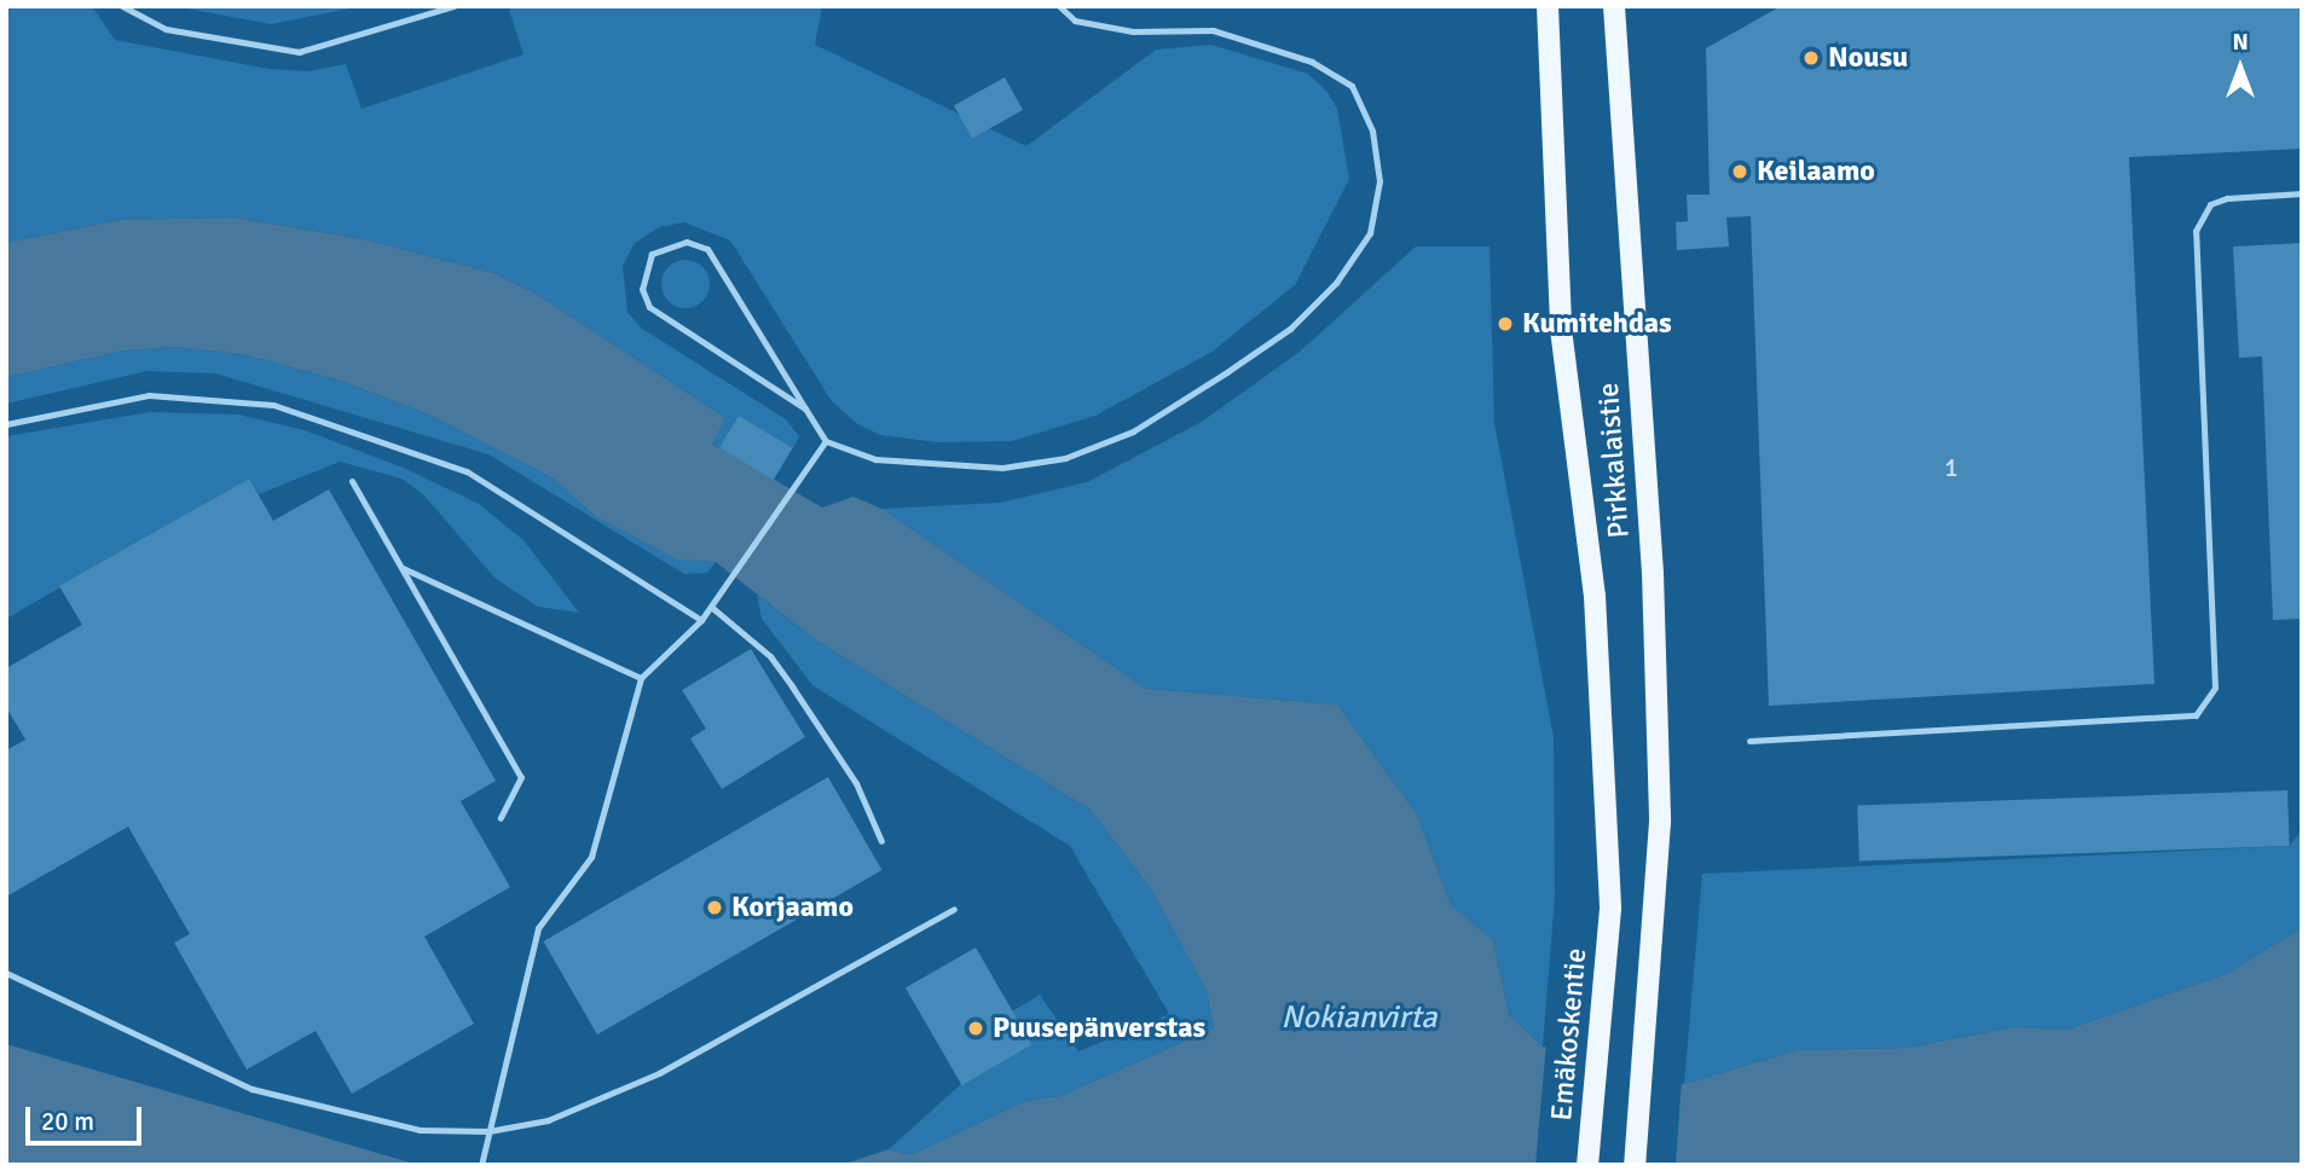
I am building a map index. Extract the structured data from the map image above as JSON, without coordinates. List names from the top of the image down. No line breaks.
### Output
{"streets":{"main road":["Pirkkalaistie","Emäkoskentie"]},"crossings":[["Pirkkalaistie","Emäkoskentie"]],"water":["Nokianvirta"],"places":["Nousu","Keilaamo","Kumitehdas","Korjaamo","Puusepänverstas"],"house_numbers":["1"],"scale_bar":"20 m","north":"top"}
